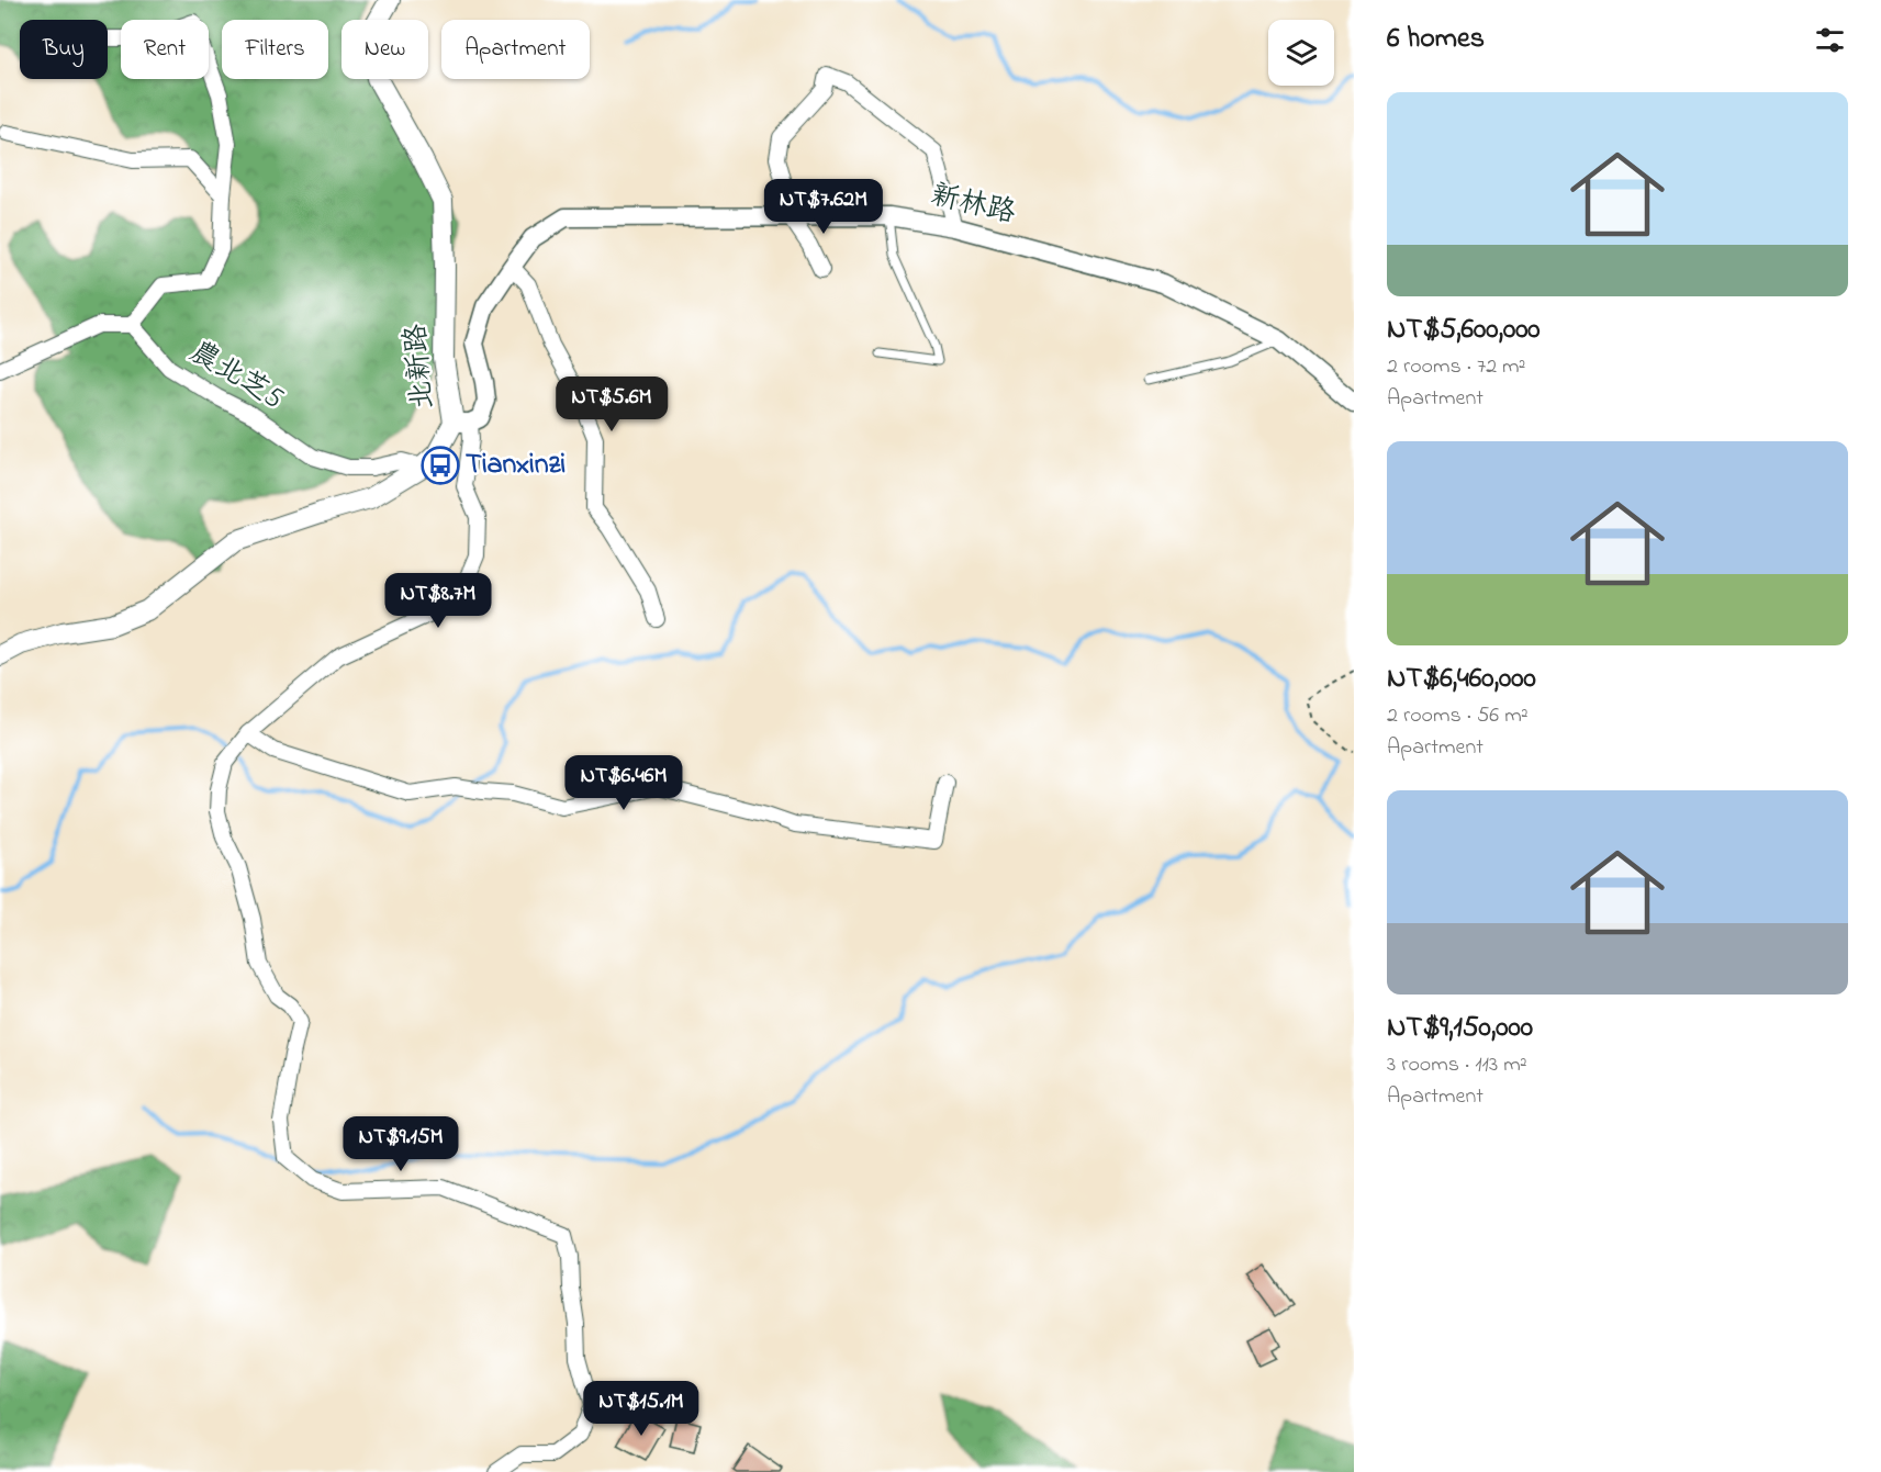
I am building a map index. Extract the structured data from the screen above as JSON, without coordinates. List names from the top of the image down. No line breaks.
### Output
{"streets":{"main road":["北新路"],"street":["新林路","農北芝5"]},"crossings":[["新林路","北新路"],["北新路","農北芝5"]],"places":{"bus stop":["Tianxinzi"]},"page":{"heading":"6 homes","chip":["Buy","Rent","Filters","New","Apartment"],"list":[{"name":"NT$5,600,000","note":"2 rooms · 72 m² · Apartment"},{"name":"NT$6,460,000","note":"2 rooms · 56 m² · Apartment"},{"name":"NT$9,150,000","note":"3 rooms · 113 m² · Apartment"}],"price":["NT$7.62M","NT$5.6M","NT$8.7M","NT$6.46M","NT$9.15M","NT$15.1M"]}}
